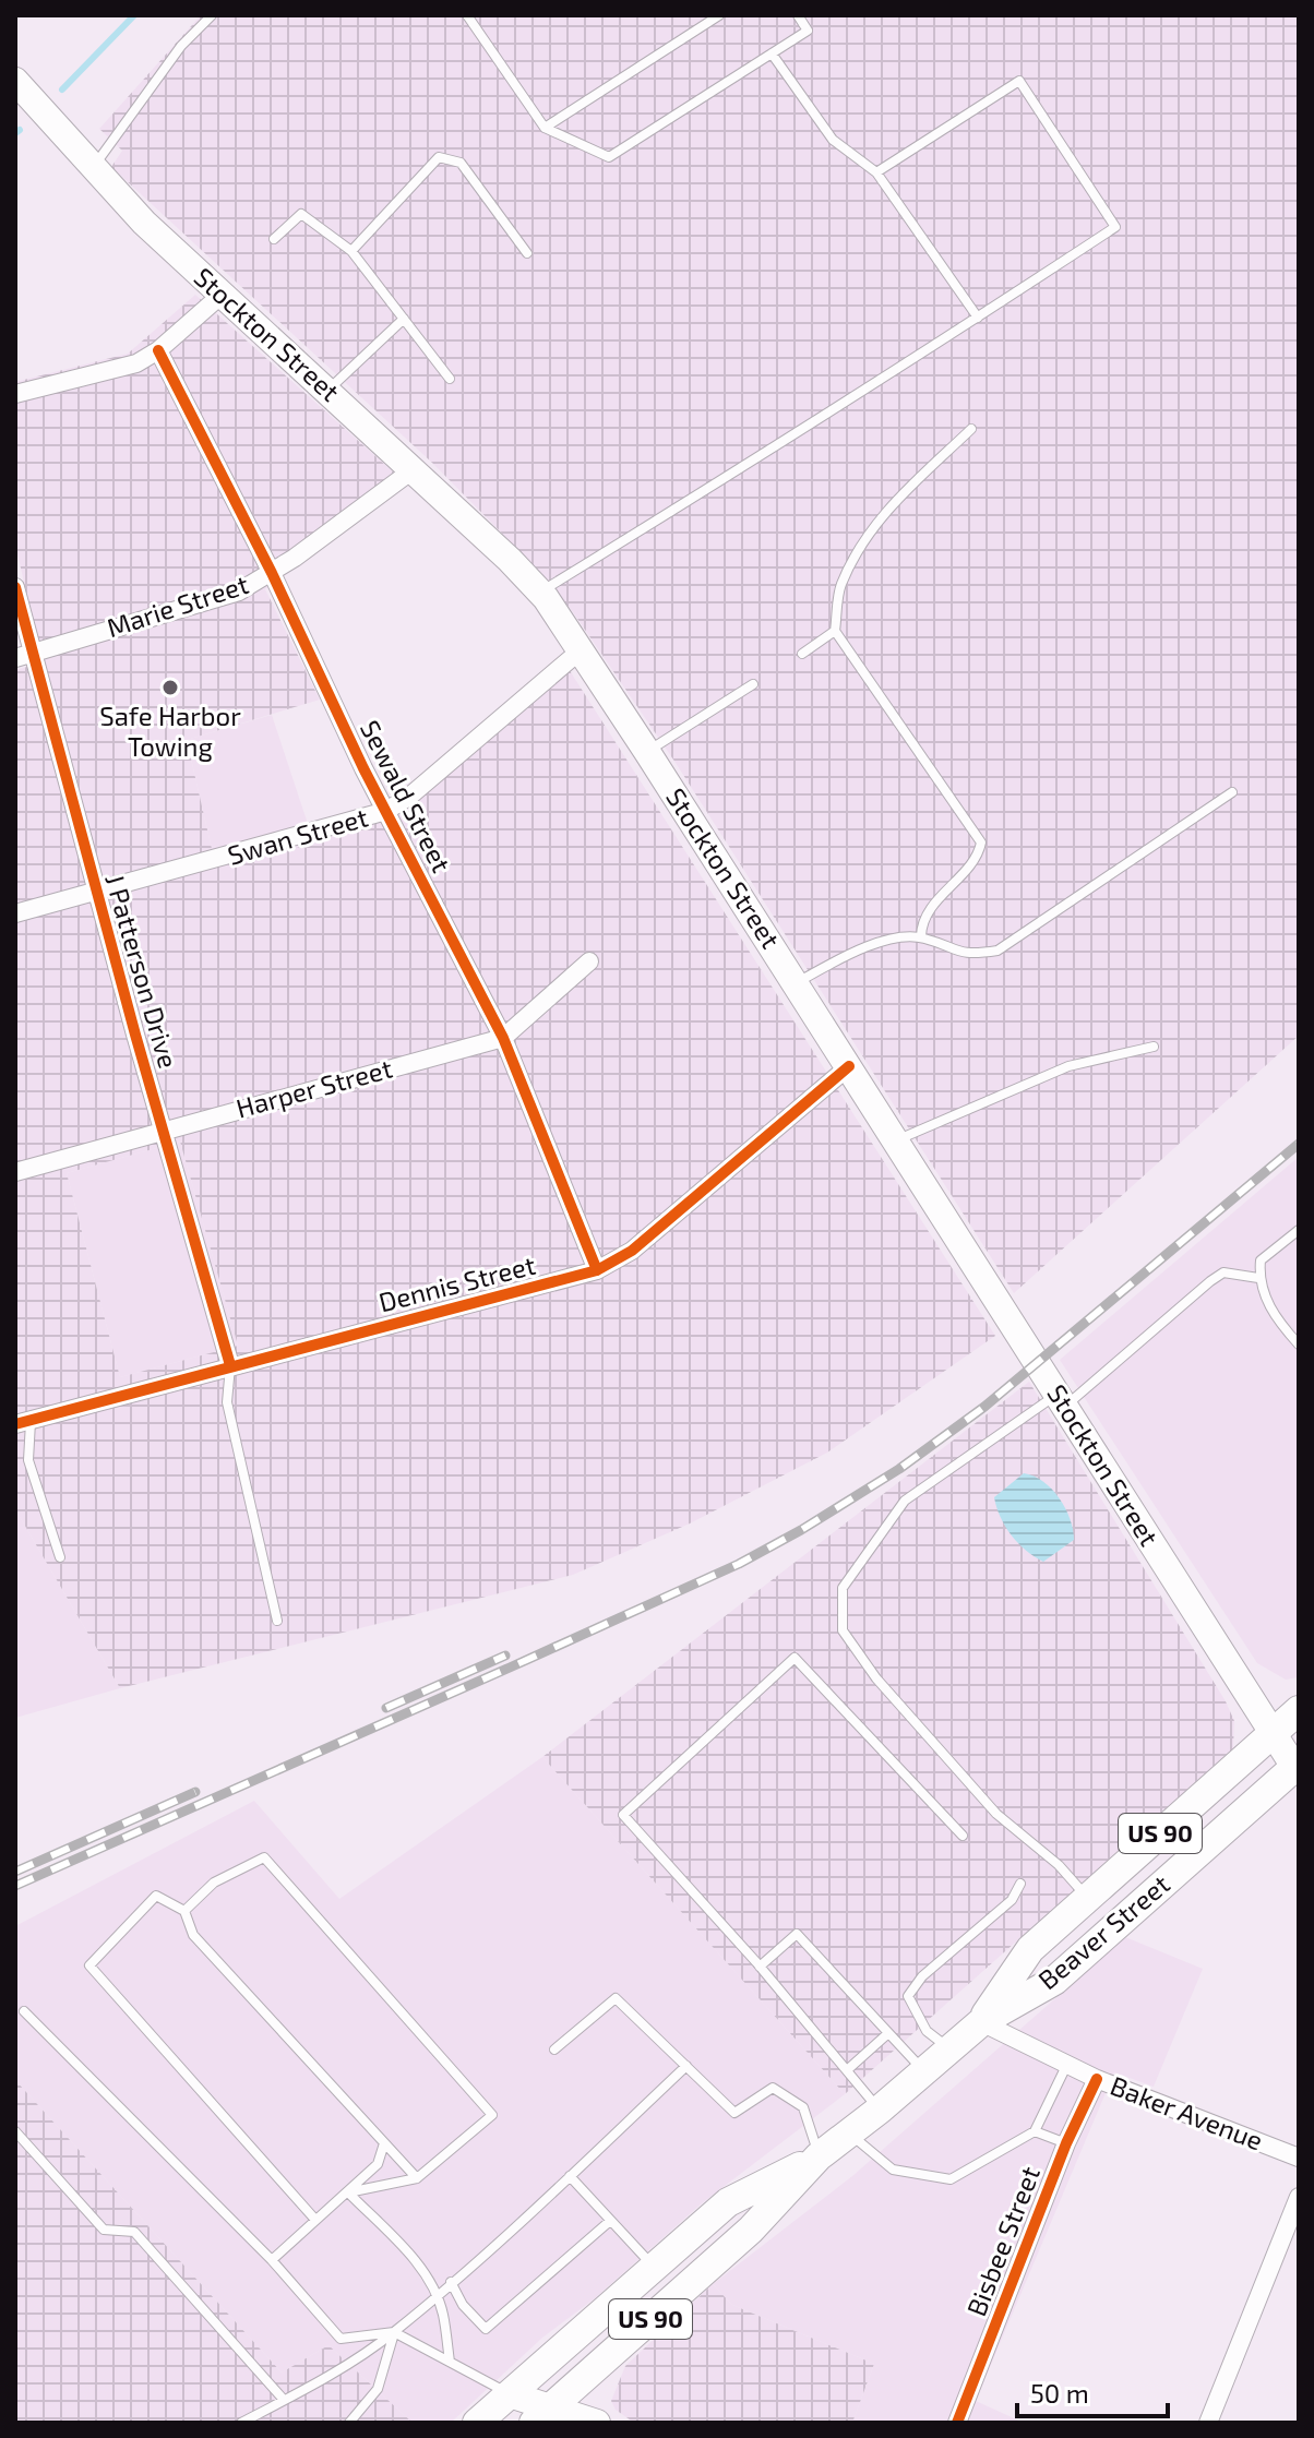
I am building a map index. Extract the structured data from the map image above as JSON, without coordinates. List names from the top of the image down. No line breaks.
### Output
{"streets":{"main road":["Stockton Street","US 90","Beaver Street"],"street":["Marie Street","Sewald Street","Swan Street","J Patterson Drive","Harper Street","Dennis Street","Baker Avenue","Bisbee Street"]},"crossings":[["Stockton Street","Marie Street"],["Stockton Street","Swan Street"],["Stockton Street","Dennis Street"],["Stockton Street","Beaver Street"],["Marie Street","Sewald Street"],["Marie Street","J Patterson Drive"],["Sewald Street","Swan Street"],["Sewald Street","Harper Street"],["Sewald Street","Dennis Street"],["Swan Street","J Patterson Drive"],["J Patterson Drive","Harper Street"],["J Patterson Drive","Dennis Street"],["Beaver Street","Baker Avenue"],["Baker Avenue","Bisbee Street"]],"places":["Safe Harbor Towing"],"scale_bar":"50 m"}
